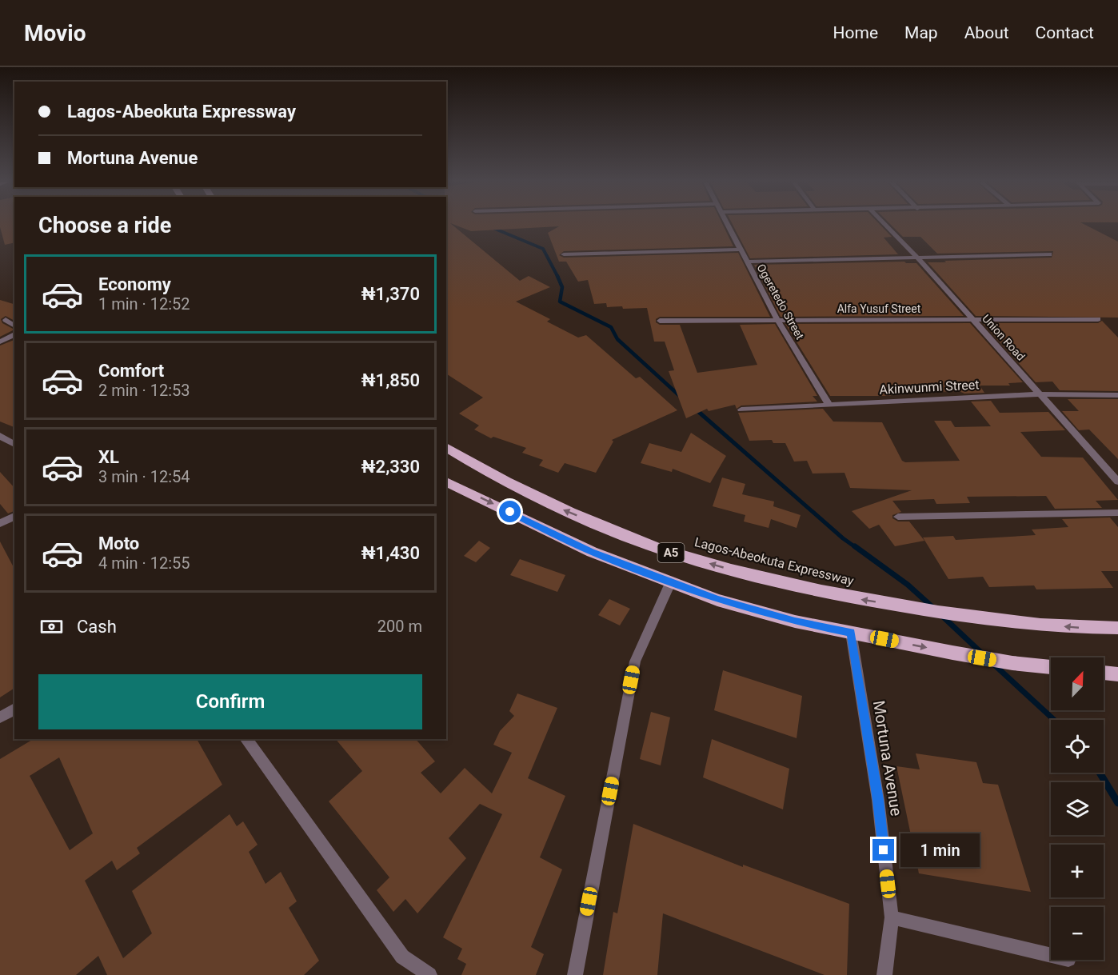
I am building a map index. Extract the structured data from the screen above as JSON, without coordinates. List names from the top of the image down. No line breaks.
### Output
{"streets":{"highway":["A5","Lagos-Abeokuta Expressway"],"street":["Ogeretedo Street","Alfa Yusuf Street","Union Road","Akinwunmi Street","Mortuna Avenue"]},"crossings":[["Ogeretedo Street","Alfa Yusuf Street"],["Ogeretedo Street","Akinwunmi Street"],["Alfa Yusuf Street","Union Road"],["Union Road","Akinwunmi Street"],["A5","Mortuna Avenue"]],"north":"top right","page":{"header":"Movio","nav":["Home","Map","About","Contact"],"banner":["Lagos-Abeokuta Expressway","Mortuna Avenue"],"heading":"Choose a ride","list":[{"name":"Economy","note":"1 min · 12:52","value":"₦1,370"},{"name":"Comfort","note":"2 min · 12:53","value":"₦1,850"},{"name":"XL","note":"3 min · 12:54","value":"₦2,330"},{"name":"Moto","note":"4 min · 12:55","value":"₦1,430"}],"pay":["Cash","200 m"],"map_buttons":["+","−"],"buttons":"Confirm","bubble":"1 min"}}
